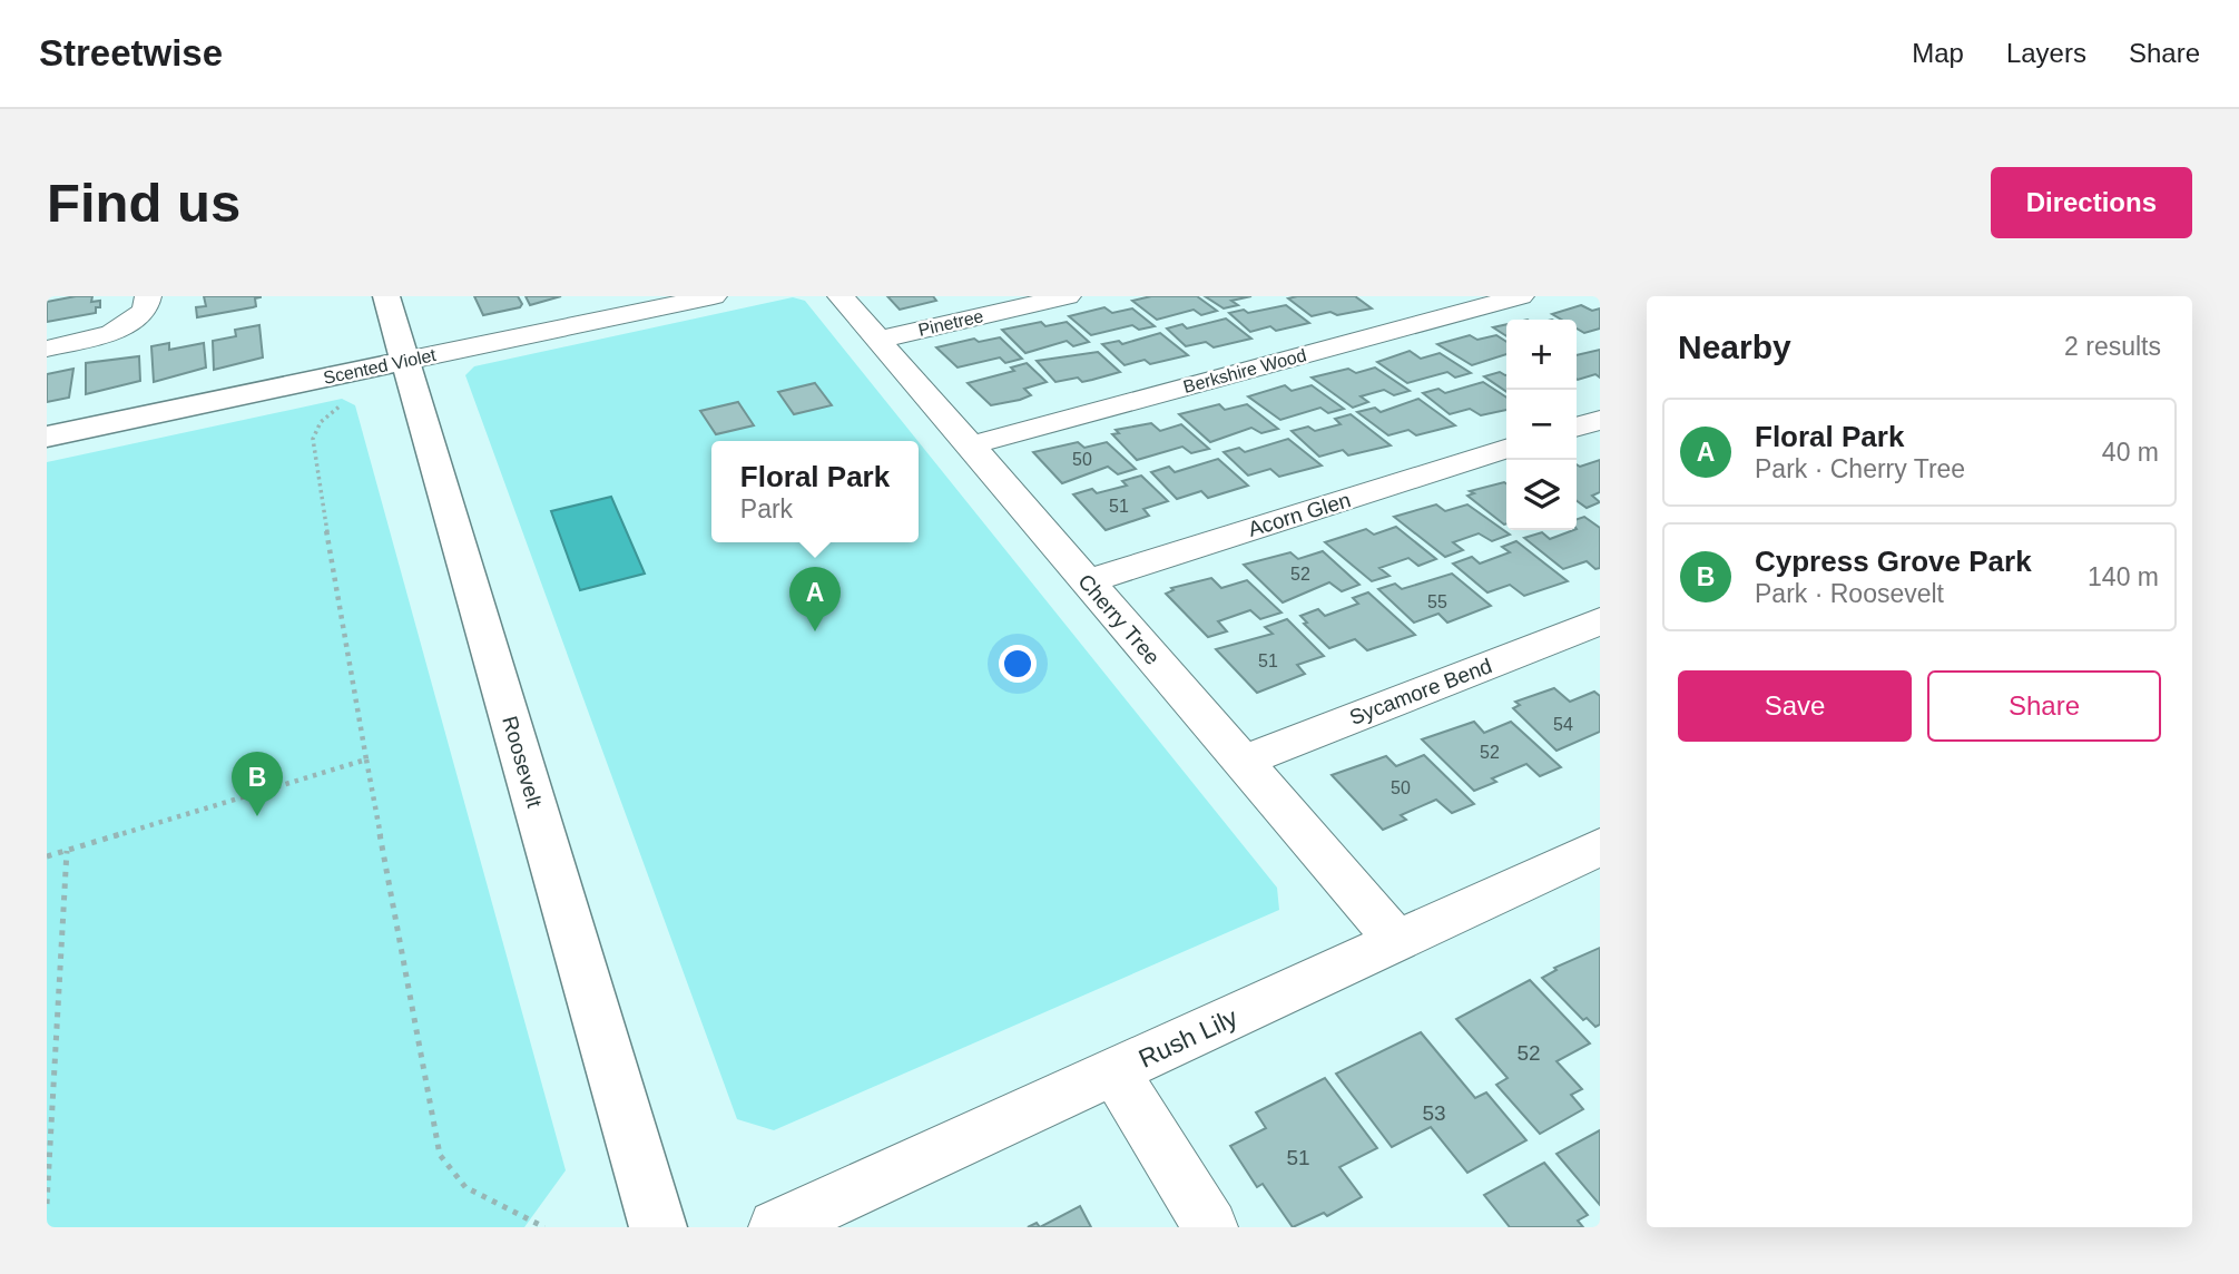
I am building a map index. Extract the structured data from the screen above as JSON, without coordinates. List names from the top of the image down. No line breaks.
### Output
{"streets":{"street":["Pinetree","Scented Violet","Berkshire Wood","Acorn Glen","Cherry Tree","Sycamore Bend","Roosevelt","Rush Lily"]},"crossings":[["Pinetree","Cherry Tree"],["Scented Violet","Roosevelt"],["Berkshire Wood","Cherry Tree"],["Acorn Glen","Cherry Tree"],["Cherry Tree","Sycamore Bend"],["Cherry Tree","Rush Lily"]],"house_numbers":["50","51","52","55","51","54","52","50","52","53","51"],"page":{"header":"Streetwise","nav":["Map","Layers","Share"],"buttons":["Directions",["Save","Share"]],"title":"Find us","heading":["Nearby","2 results"],"map_buttons":["+","−"],"list":[{"mark":"A","name":"Floral Park","note":"Park · Cherry Tree","value":"40 m"},{"mark":"B","name":"Cypress Grove Park","note":"Park · Roosevelt","value":"140 m"}],"popup":["Floral Park","Park"],"pins":["A","B"]}}
